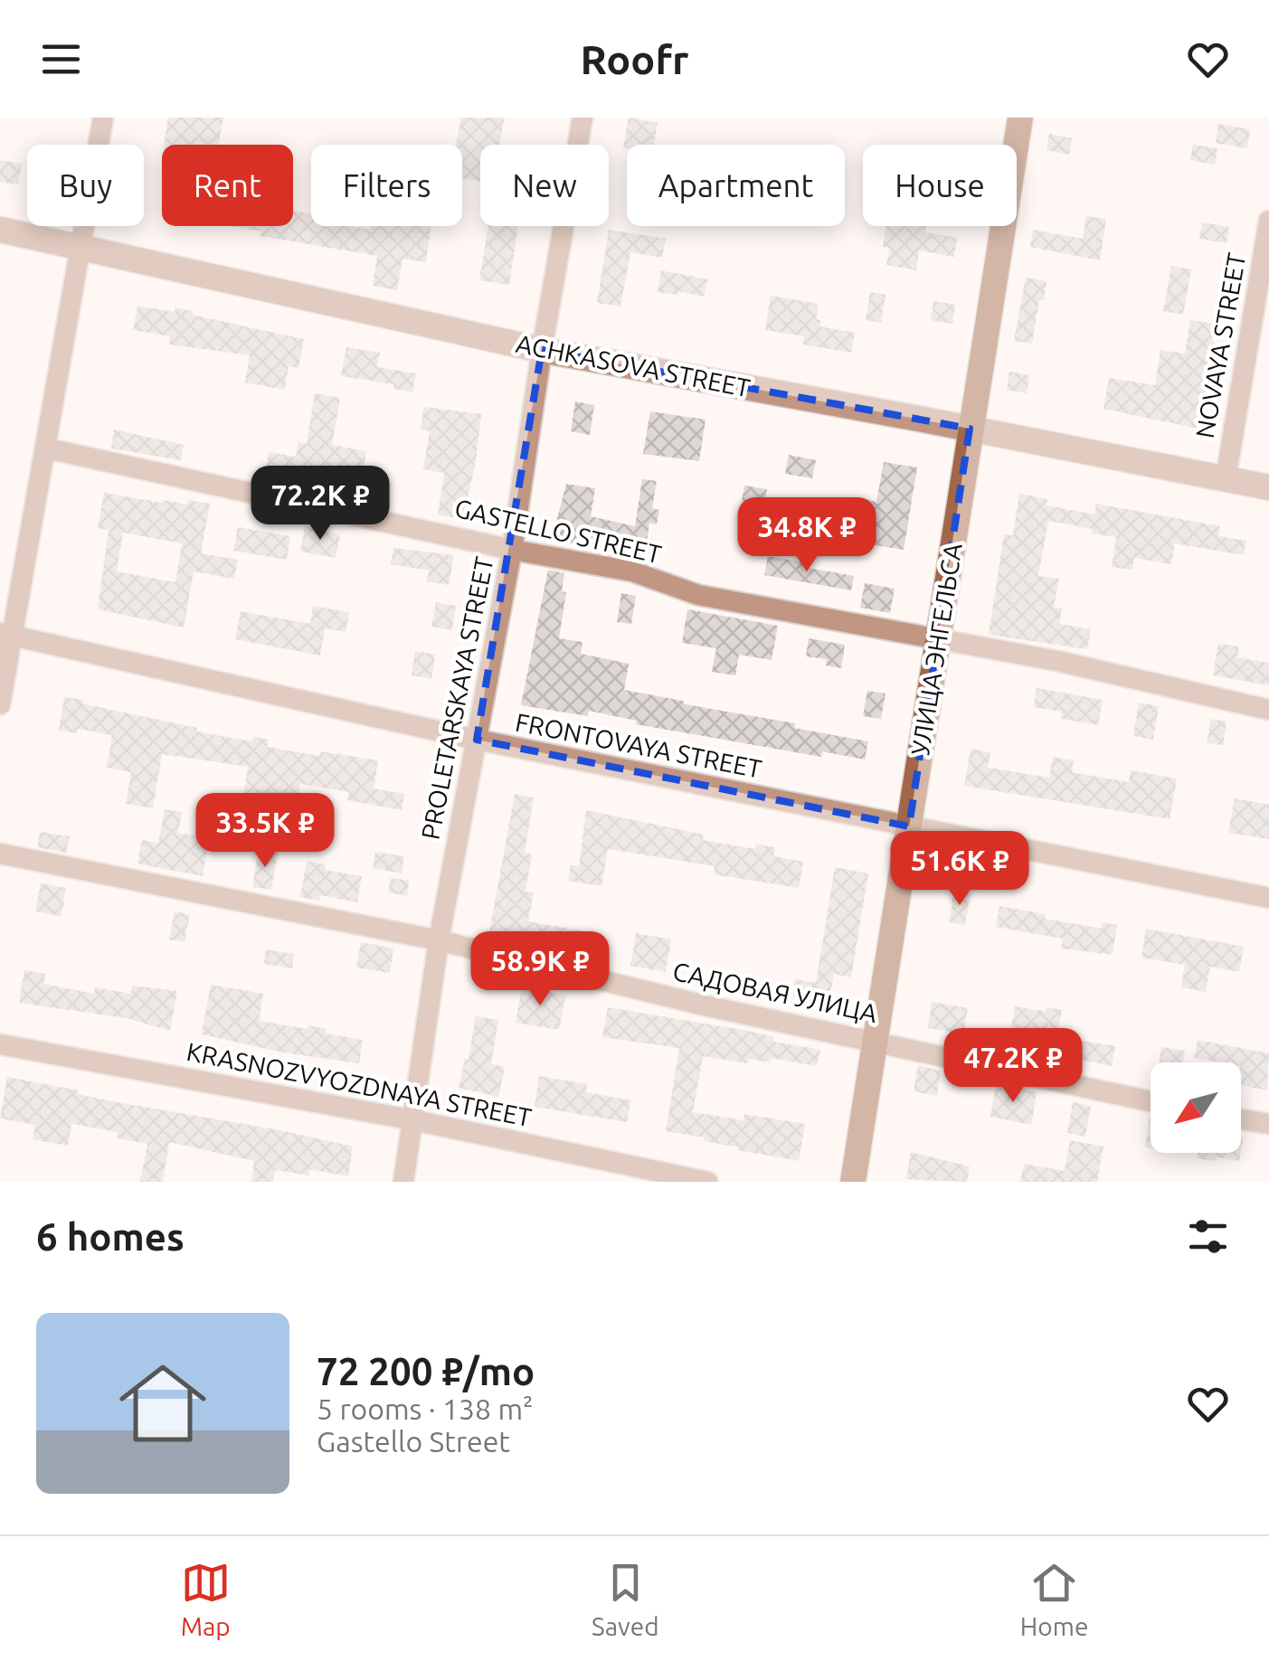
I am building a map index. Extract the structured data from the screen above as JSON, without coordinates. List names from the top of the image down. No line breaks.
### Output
{"streets":{"main road":["УЛИЦА ЭНГЕЛЬСА"],"street":["NOVAYA STREET","ACHKASOVA STREET","GASTELLO STREET","PROLETARSKAYA STREET","FRONTOVAYA STREET","САДОВАЯ УЛИЦА","KRASNOZVYOZDNAYA STREET"]},"crossings":[["NOVAYA STREET","ACHKASOVA STREET"],["ACHKASOVA STREET","УЛИЦА ЭНГЕЛЬСА"],["ACHKASOVA STREET","PROLETARSKAYA STREET"],["GASTELLO STREET","УЛИЦА ЭНГЕЛЬСА"],["GASTELLO STREET","PROLETARSKAYA STREET"],["УЛИЦА ЭНГЕЛЬСА","FRONTOVAYA STREET"],["УЛИЦА ЭНГЕЛЬСА","САДОВАЯ УЛИЦА"],["PROLETARSKAYA STREET","FRONTOVAYA STREET"],["PROLETARSKAYA STREET","САДОВАЯ УЛИЦА"],["PROLETARSKAYA STREET","KRASNOZVYOZDNAYA STREET"]],"north":"bottom left","page":{"header":"Roofr","chip":["Buy","Rent","Filters","New","Apartment","House"],"price":["72.2K ₽","34.8K ₽","33.5K ₽","51.6K ₽","58.9K ₽","47.2K ₽"],"heading":"6 homes","list":[{"name":"72 200 ₽/mo","note":"5 rooms · 138 m² · Gastello Street"}],"tabs":["Map","Saved","Home"]}}
